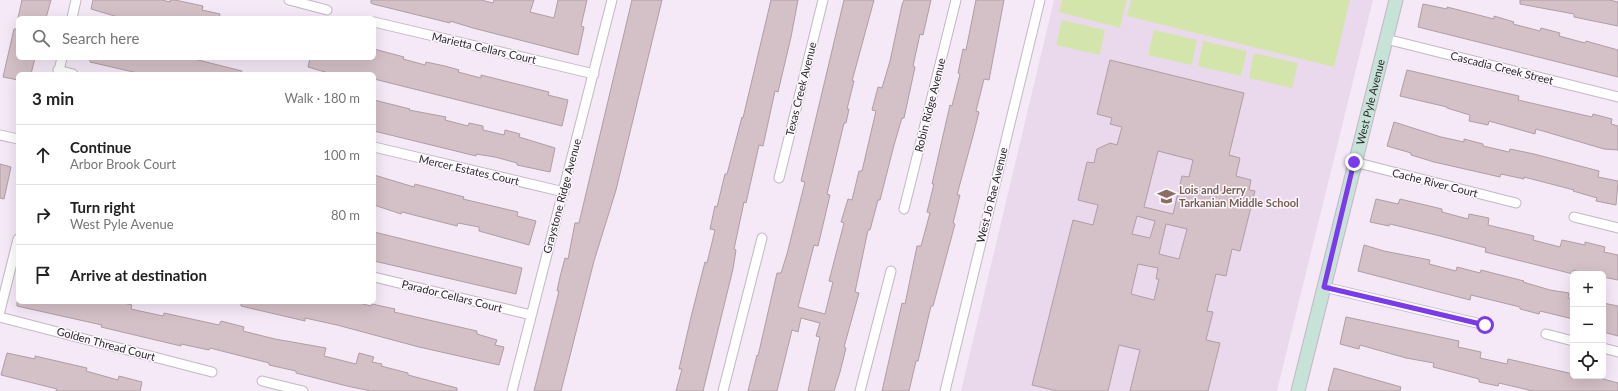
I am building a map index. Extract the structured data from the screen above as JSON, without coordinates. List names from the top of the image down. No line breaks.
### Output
{"streets":{"street":["Marietta Cellars Court","Cascadia Creek Street","Texas Creek Avenue","West Pyle Avenue","Robin Ridge Avenue","Mercer Estates Court","Cache River Court","West Jo Rae Avenue","Graystone Ridge Avenue","Parador Cellars Court","Golden Thread Court"]},"crossings":[["Marietta Cellars Court","Graystone Ridge Avenue"],["Cascadia Creek Street","West Pyle Avenue"],["West Pyle Avenue","Cache River Court"],["Mercer Estates Court","Graystone Ridge Avenue"],["Graystone Ridge Avenue","Parador Cellars Court"]],"places":{"school or university":["Lois and Jerry Tarkanian Middle School"]},"page":{"search":"Search here","heading":["3 min","Walk · 180 m"],"list":[["Continue","Arbor Brook Court","100 m"],["Turn right","West Pyle Avenue","80 m"],"Arrive at destination"],"map_buttons":["+","−"]}}
